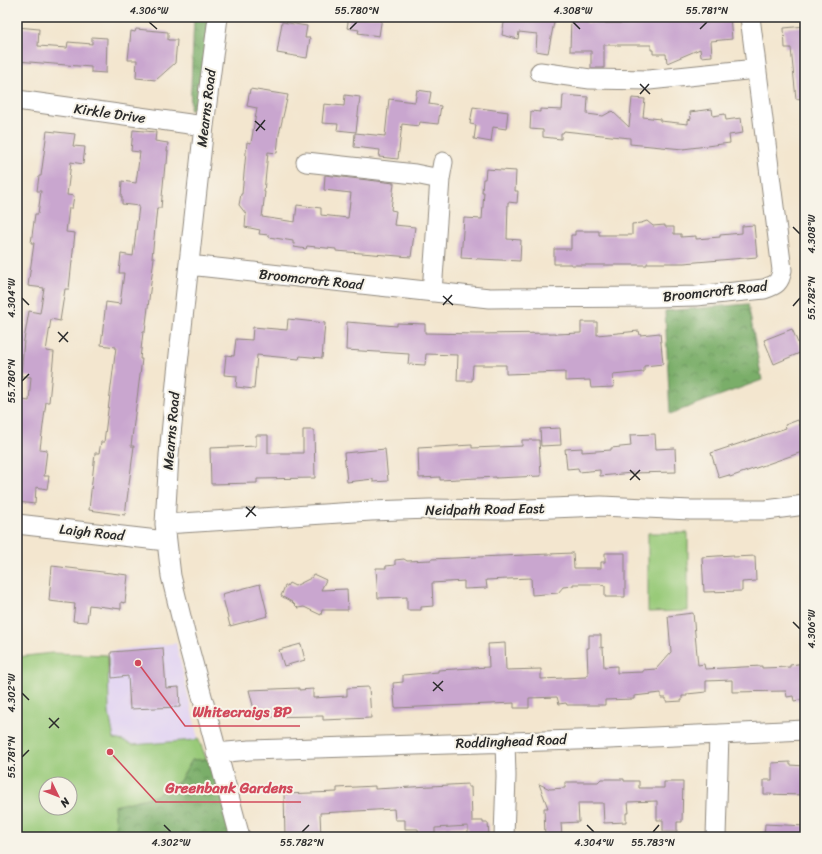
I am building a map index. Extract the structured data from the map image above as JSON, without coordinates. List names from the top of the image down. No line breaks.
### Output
{"streets":{"street":["Mearns Road","Kirkle Drive","Broomcroft Road","Neidpath Road East","Laigh Road","Roddinghead Road"]},"crossings":[["Mearns Road","Kirkle Drive"],["Mearns Road","Broomcroft Road"],["Mearns Road","Neidpath Road East"],["Mearns Road","Laigh Road"],["Mearns Road","Roddinghead Road"],["Neidpath Road East","Laigh Road"]],"places":["Whitecraigs BP","Greenbank Gardens"],"north":"bottom right","coordinates":["4.306°W","55.780°N","4.308°W","55.781°N","55.782°N","4.304°W","4.302°W","55.783°N"]}
